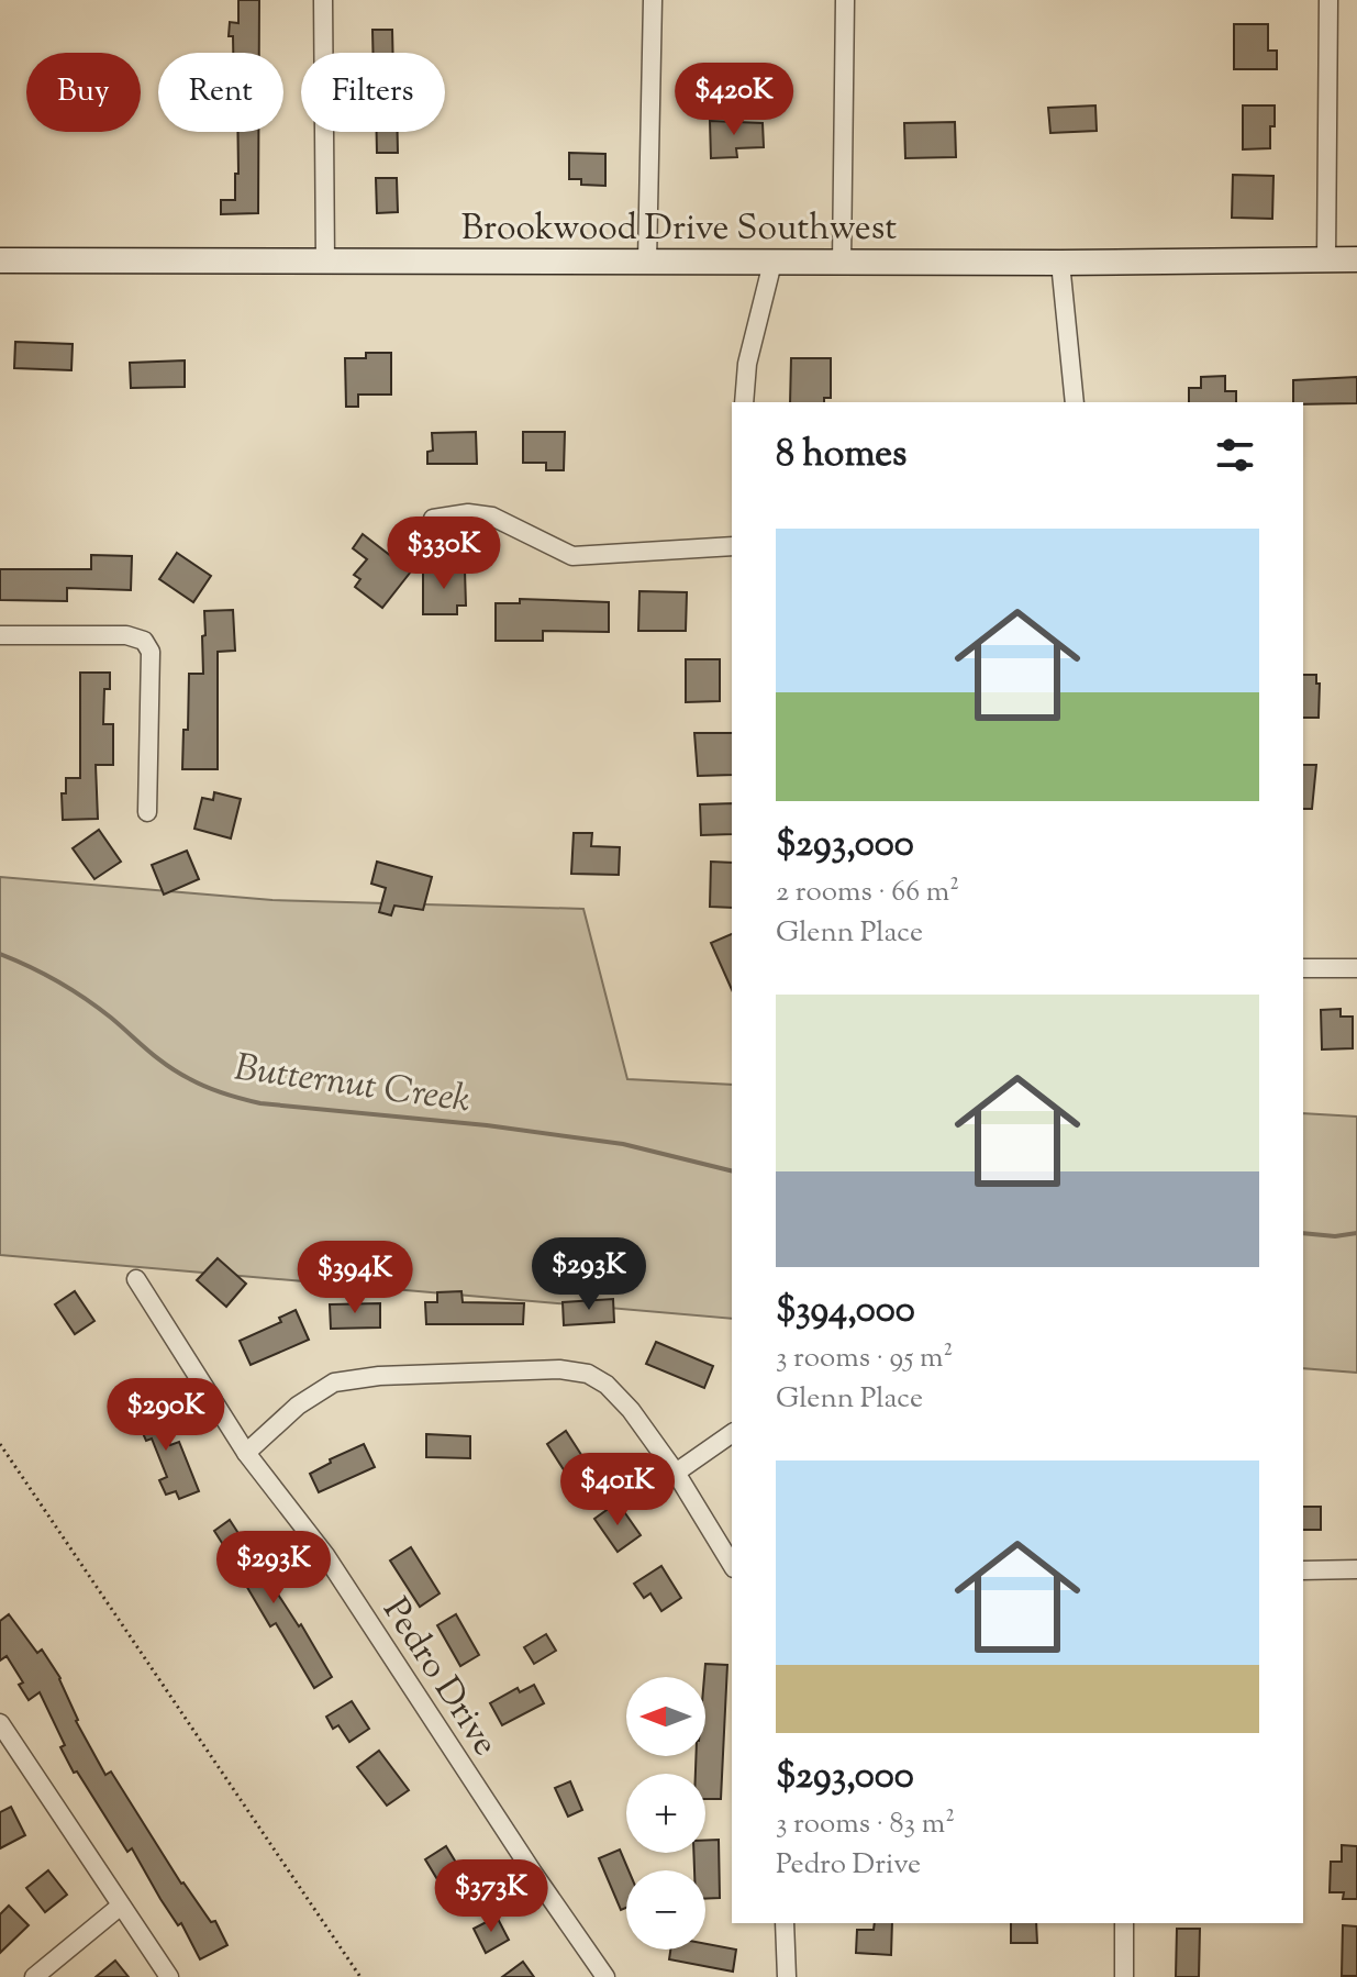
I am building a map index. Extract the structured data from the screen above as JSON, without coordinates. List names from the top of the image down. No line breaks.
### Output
{"streets":{"street":["Brookwood Drive Southwest","Pedro Drive"]},"water":["Butternut Creek"],"north":"left","page":{"chip":["Buy","Rent","Filters"],"price":["$420K","$330K","$293K","$394K","$290K","$401K","$293K","$373K"],"heading":"8 homes","list":[{"name":"$293,000","note":"2 rooms · 66 m² · Glenn Place"},{"name":"$394,000","note":"3 rooms · 95 m² · Glenn Place"},{"name":"$293,000","note":"3 rooms · 83 m² · Pedro Drive"}],"map_buttons":["+","−"]}}
